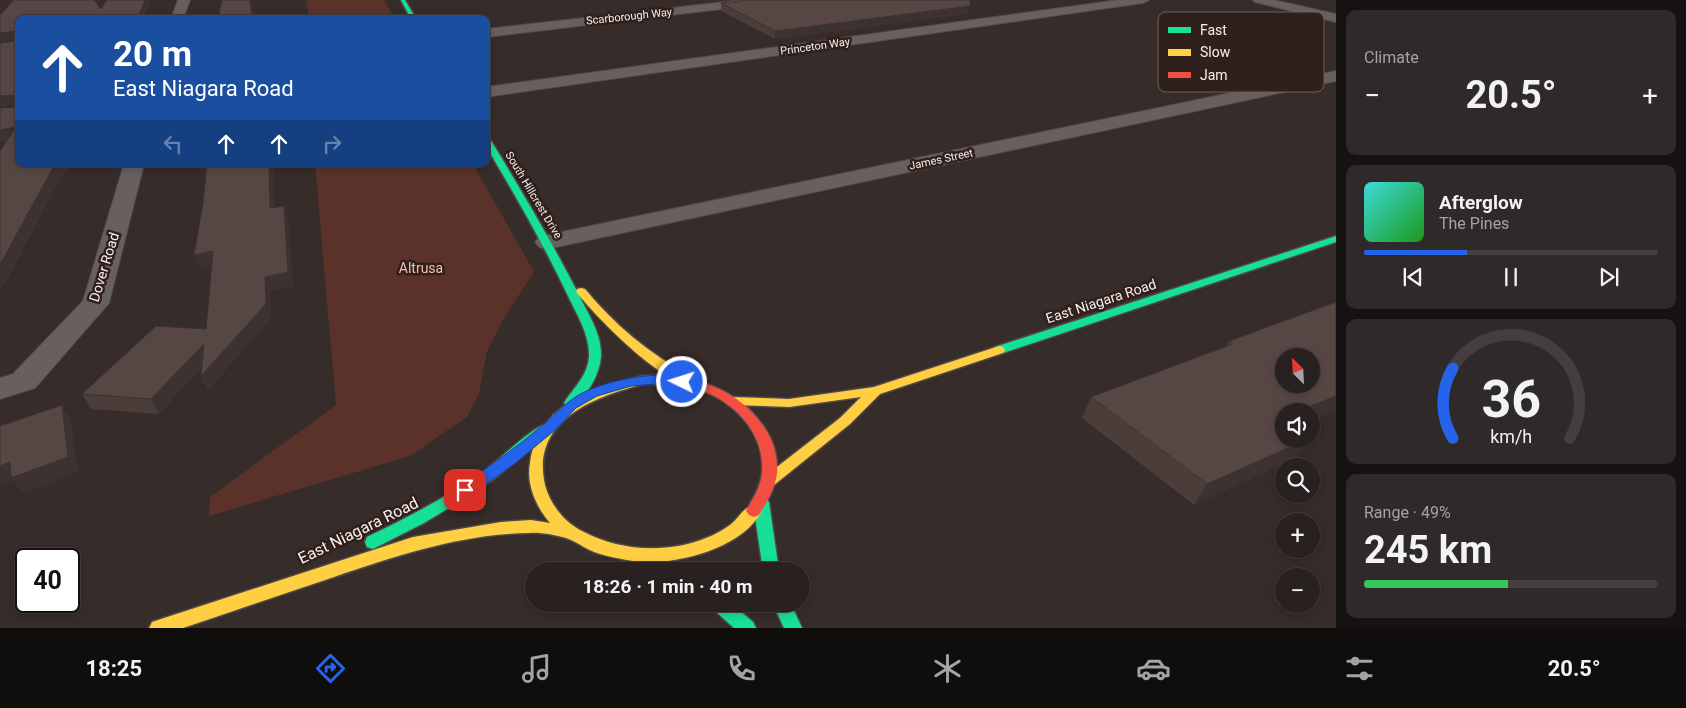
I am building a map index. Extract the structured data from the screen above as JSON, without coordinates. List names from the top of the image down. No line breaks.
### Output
{"streets":{"street":["Scarborough Way","Princeton Way","James Street","South Hillcrest Drive","Dover Road","East Niagara Road"]},"crossings":[["James Street","South Hillcrest Drive"]],"parks":["Altrusa"],"legend":["Fast","Slow","Jam"],"north":"top left","page":{"tile":["Climate",["Range · 49%","245 km"]],"turn":["20 m","East Niagara Road"],"heat":["−","20.5°","+"],"song":["Afterglow","The Pines"],"map_buttons":["+","−"],"limit":"40","trip":"18:26 · 1 min · 40 m","tabs":["18:25","20.5°"],"gauge":["36","km/h"]}}
